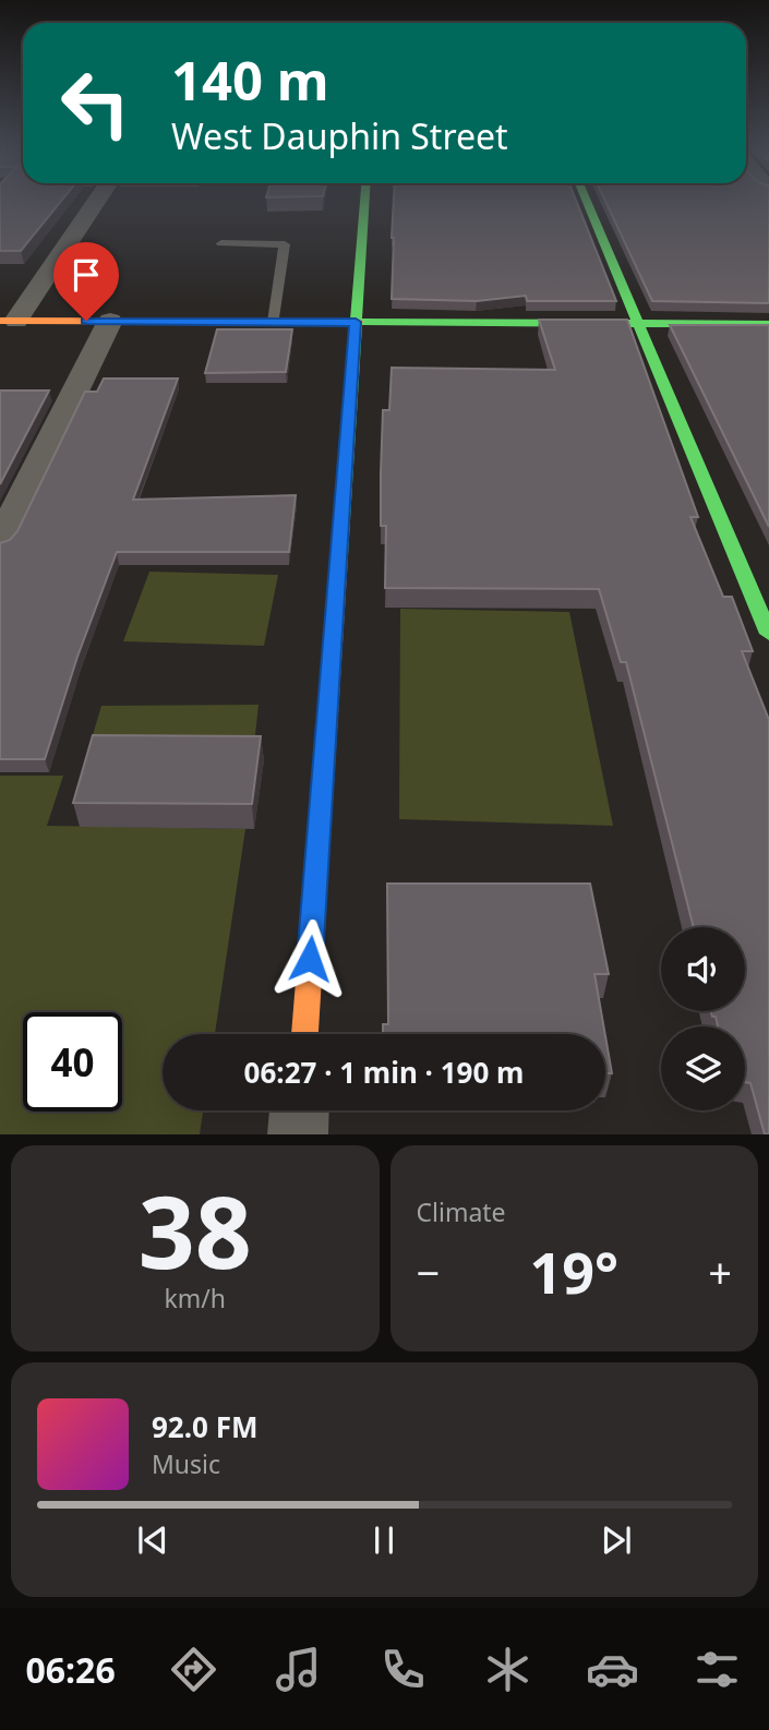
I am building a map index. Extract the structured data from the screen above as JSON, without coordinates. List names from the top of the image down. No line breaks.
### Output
{"page":{"turn":["140 m","West Dauphin Street"],"limit":"40","trip":"06:27 · 1 min · 190 m","tile":[["38","km/h"],"Climate"],"heat":["−","19°","+"],"song":["92.0 FM","Music"],"tabs":"06:26"}}
